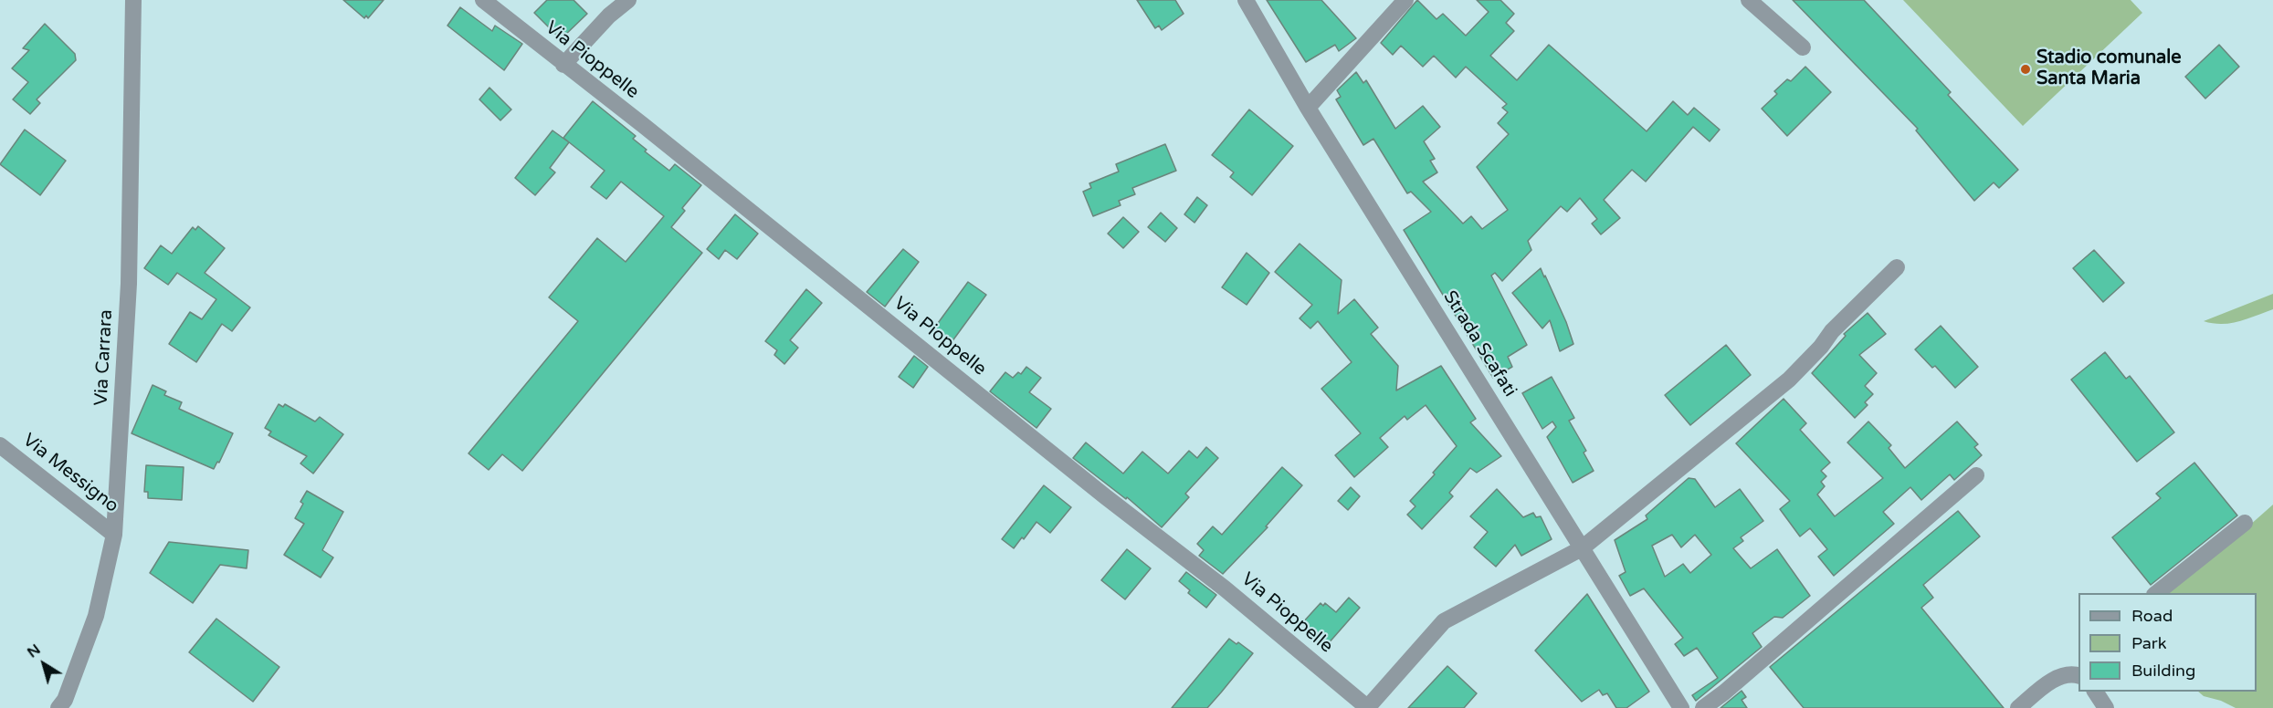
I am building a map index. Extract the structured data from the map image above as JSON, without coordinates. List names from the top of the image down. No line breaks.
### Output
{"streets":{"street":["Via Pioppelle","Strada Scafati","Via Carrara","Via Messigno"]},"crossings":[["Via Carrara","Via Messigno"]],"places":["Stadio comunale Santa Maria"],"legend":["Road","Park","Building"],"north":"top left"}
